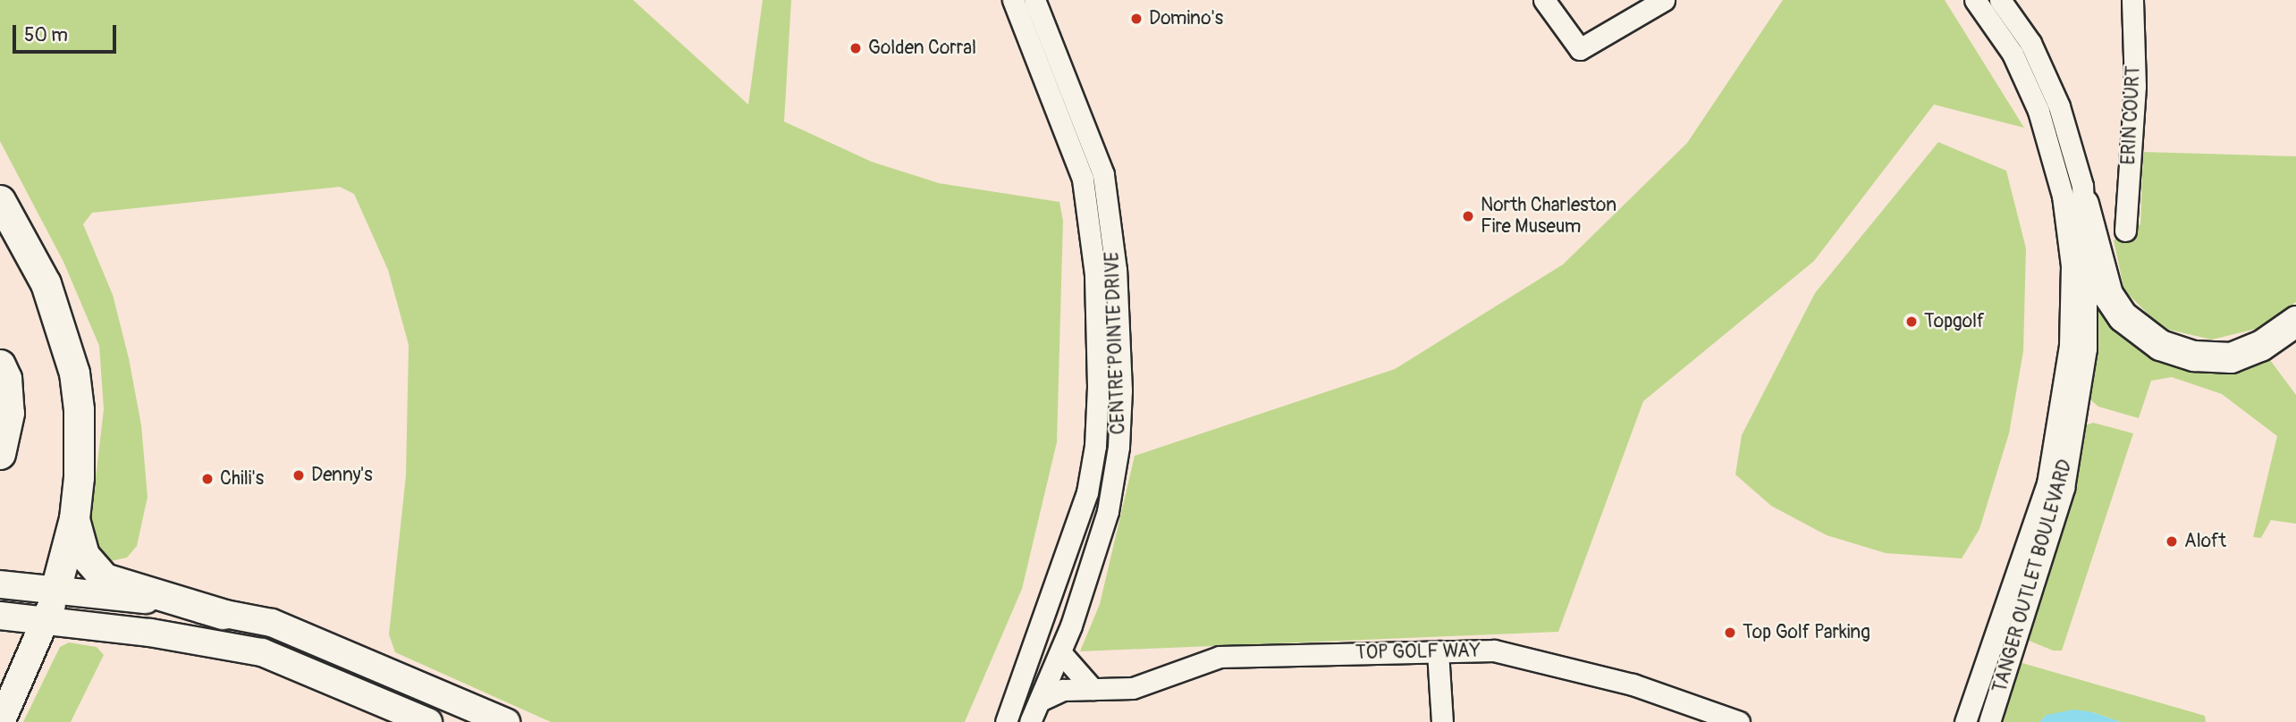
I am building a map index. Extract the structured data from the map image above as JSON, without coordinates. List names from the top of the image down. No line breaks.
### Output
{"streets":{"street":["ERIN COURT","CENTRE POINTE DRIVE","TANGER OUTLET BOULEVARD","TOP GOLF WAY"]},"crossings":[["CENTRE POINTE DRIVE","TOP GOLF WAY"]],"places":["Domino's","Golden Corral","North Charleston Fire Museum","Topgolf","Denny's","Chili's","Aloft","Top Golf Parking"],"scale_bar":"50 m"}
